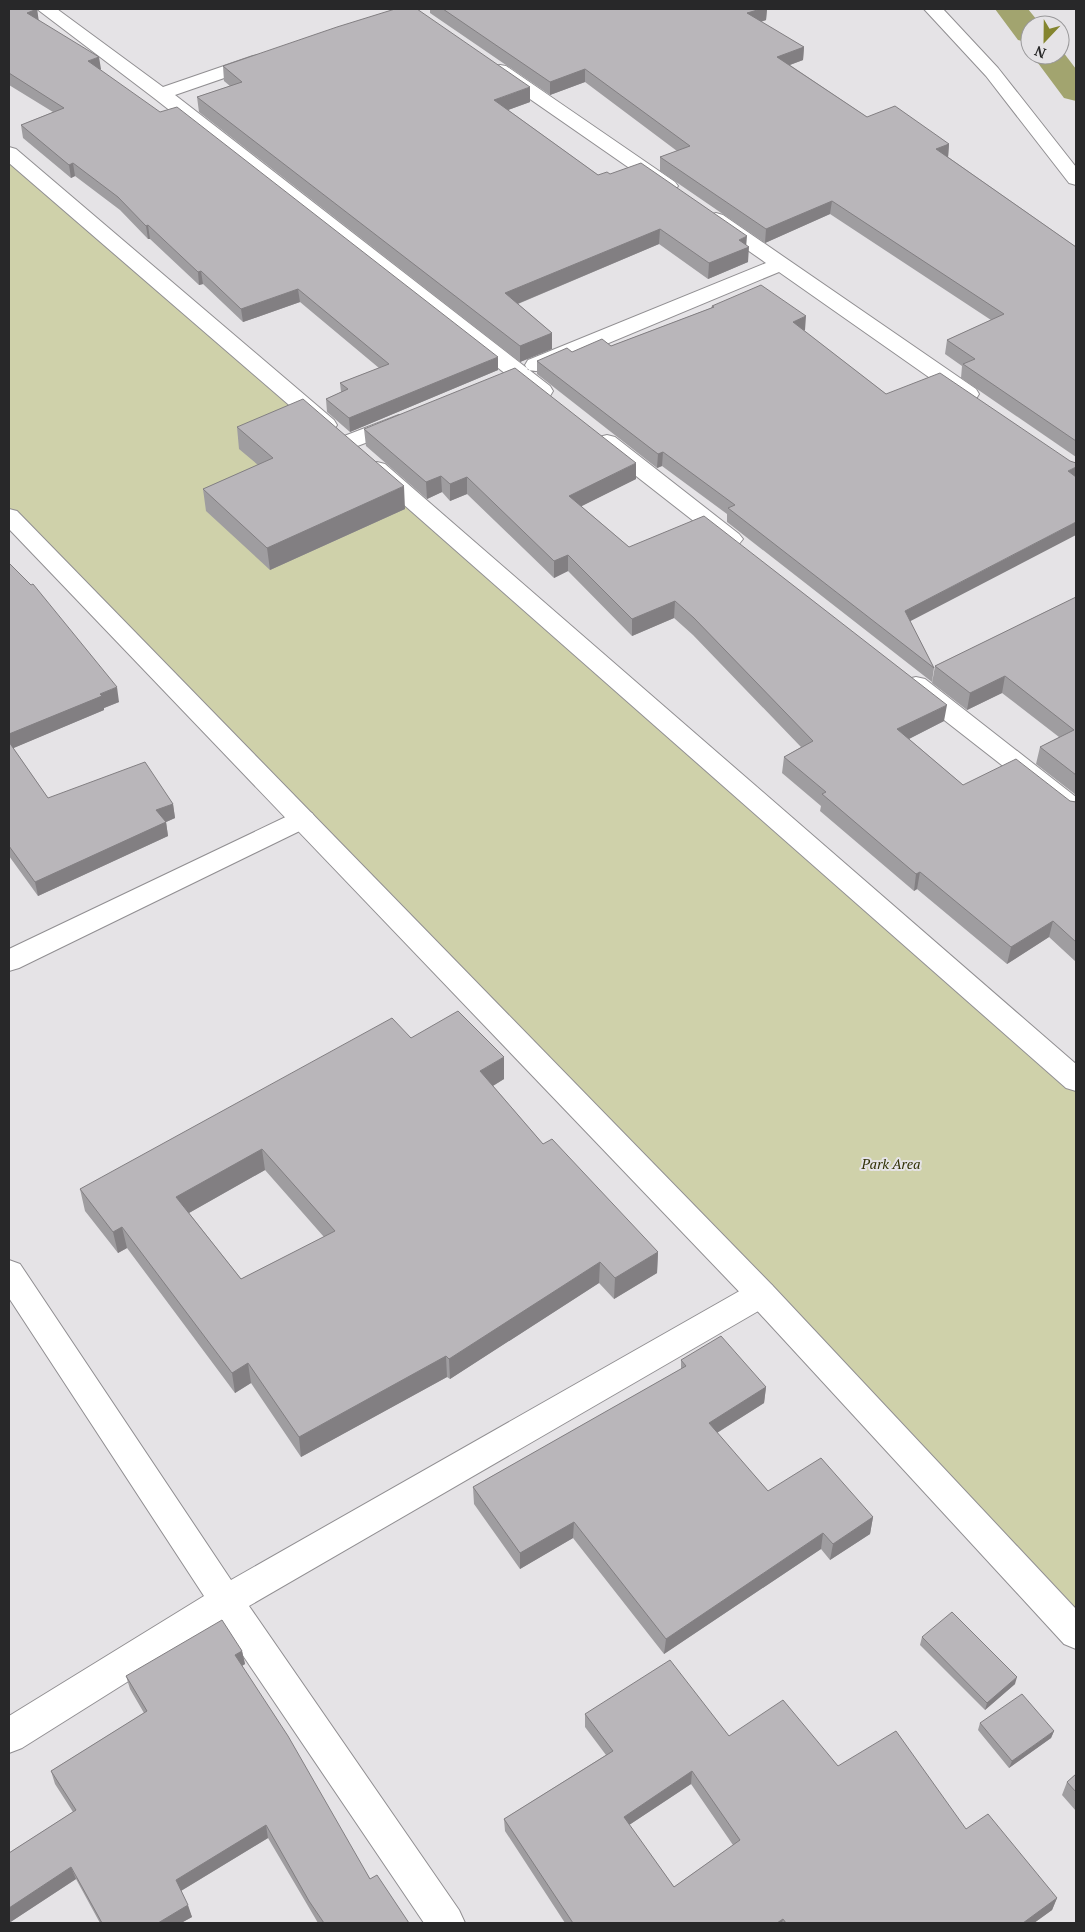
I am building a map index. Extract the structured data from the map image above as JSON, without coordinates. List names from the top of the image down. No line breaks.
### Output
{"parks":["Park Area"],"north":"bottom"}
